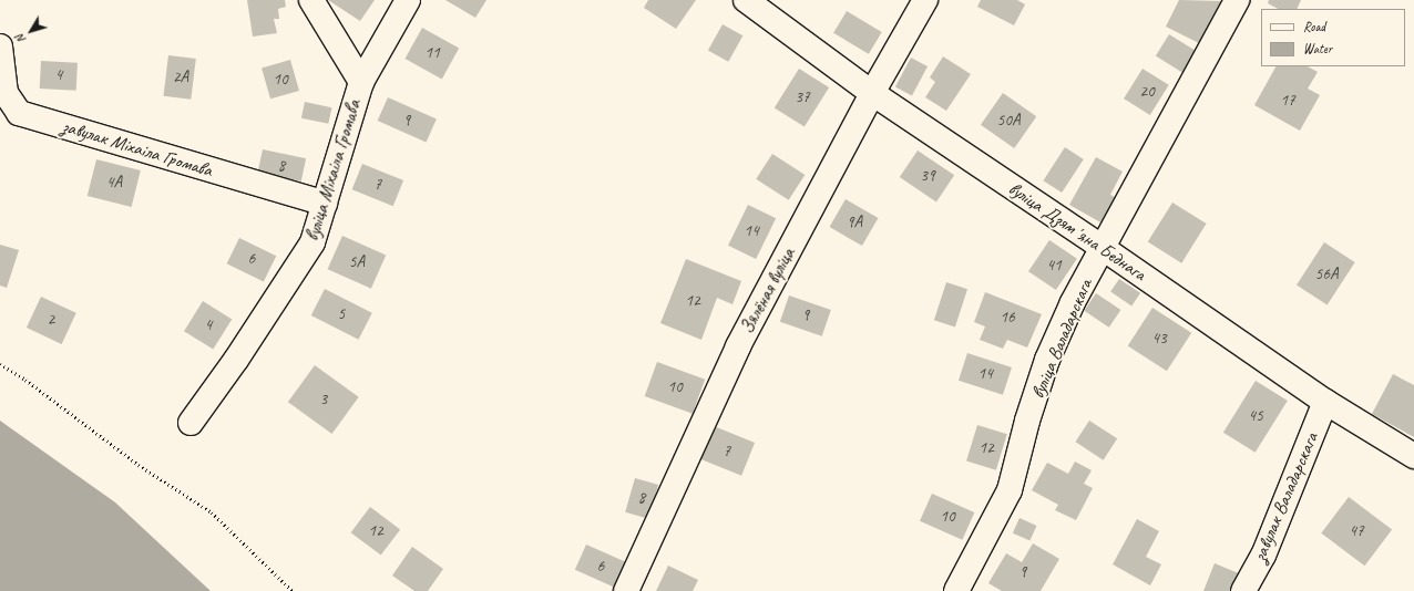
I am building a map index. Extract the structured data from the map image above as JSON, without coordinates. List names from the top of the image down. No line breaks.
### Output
{"streets":{"street":["завулак Міхаіла Громава","вуліца Міхаіла Громава","вуліца Дзямʼяна Беднага","Зялёная вуліца","вуліца Валадарскага","завулак Валадарскага"]},"crossings":[["завулак Міхаіла Громава","вуліца Міхаіла Громава"],["вуліца Дзямʼяна Беднага","Зялёная вуліца"],["вуліца Дзямʼяна Беднага","вуліца Валадарскага"],["вуліца Дзямʼяна Беднага","завулак Валадарскага"]],"house_numbers":["11","4","2А","10","20","37","17","9","50А","8","39","4А","7","9А","14","6","5А","41","56А","12","5","9","16","2","4","43","14","10","3","45","12","7","8","10","12","47","6","9"],"legend":["Road","Water"],"north":"bottom left"}
